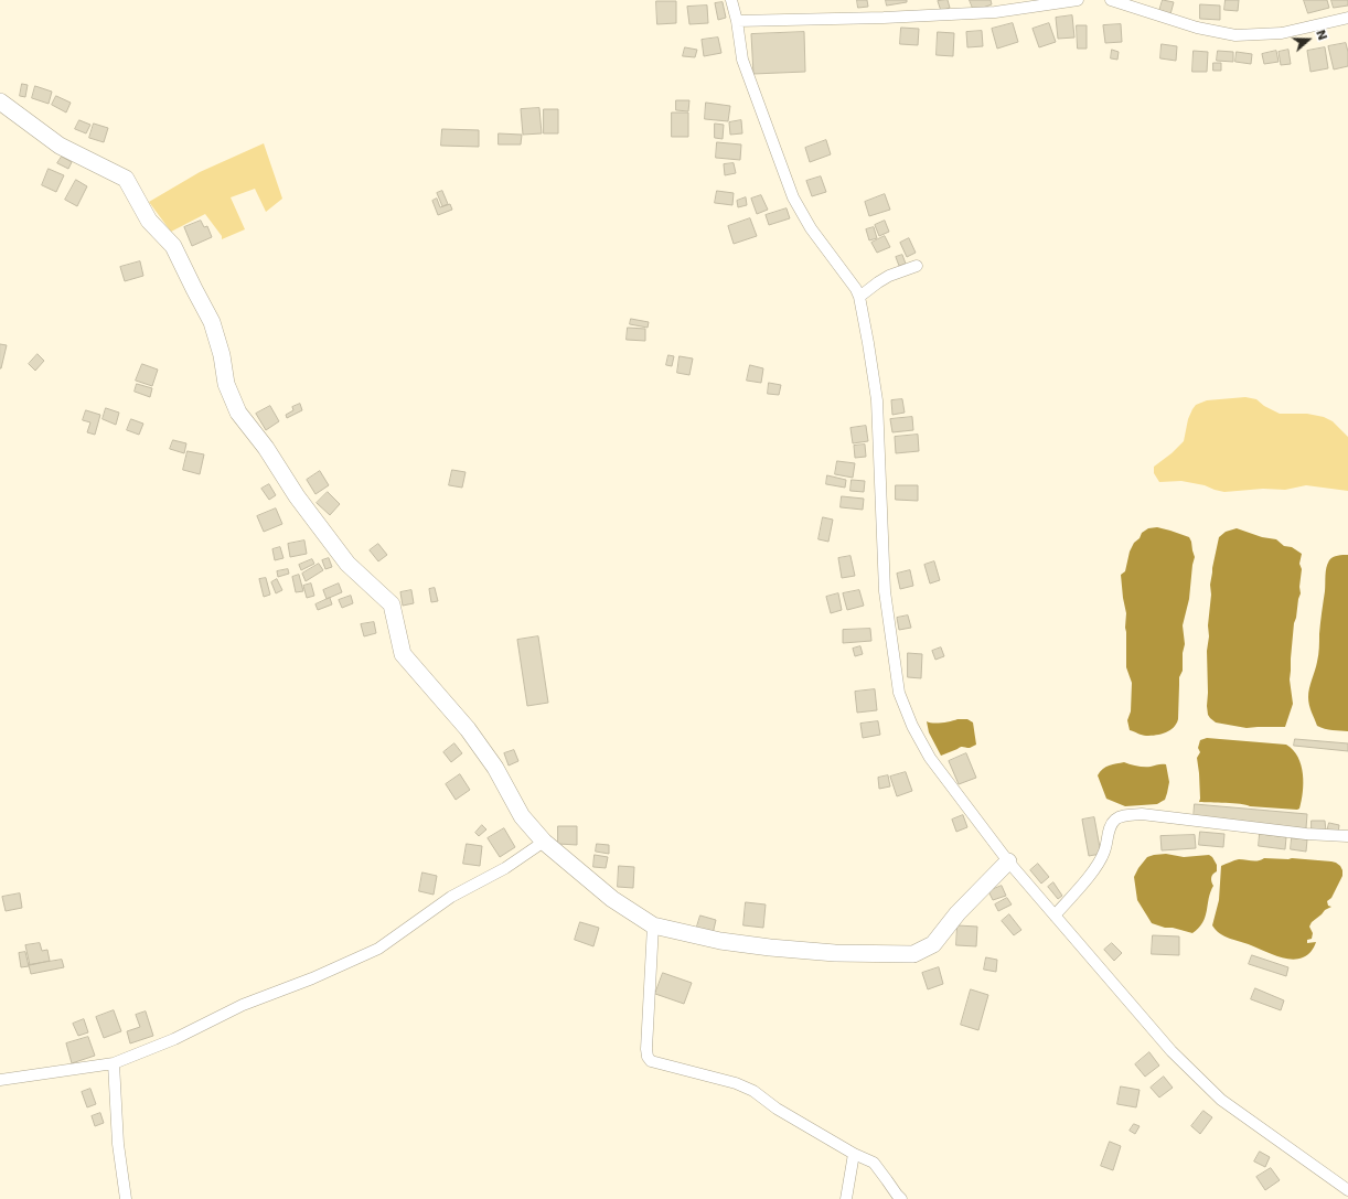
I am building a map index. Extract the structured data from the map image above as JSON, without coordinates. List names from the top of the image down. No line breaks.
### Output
{"north":"right"}
